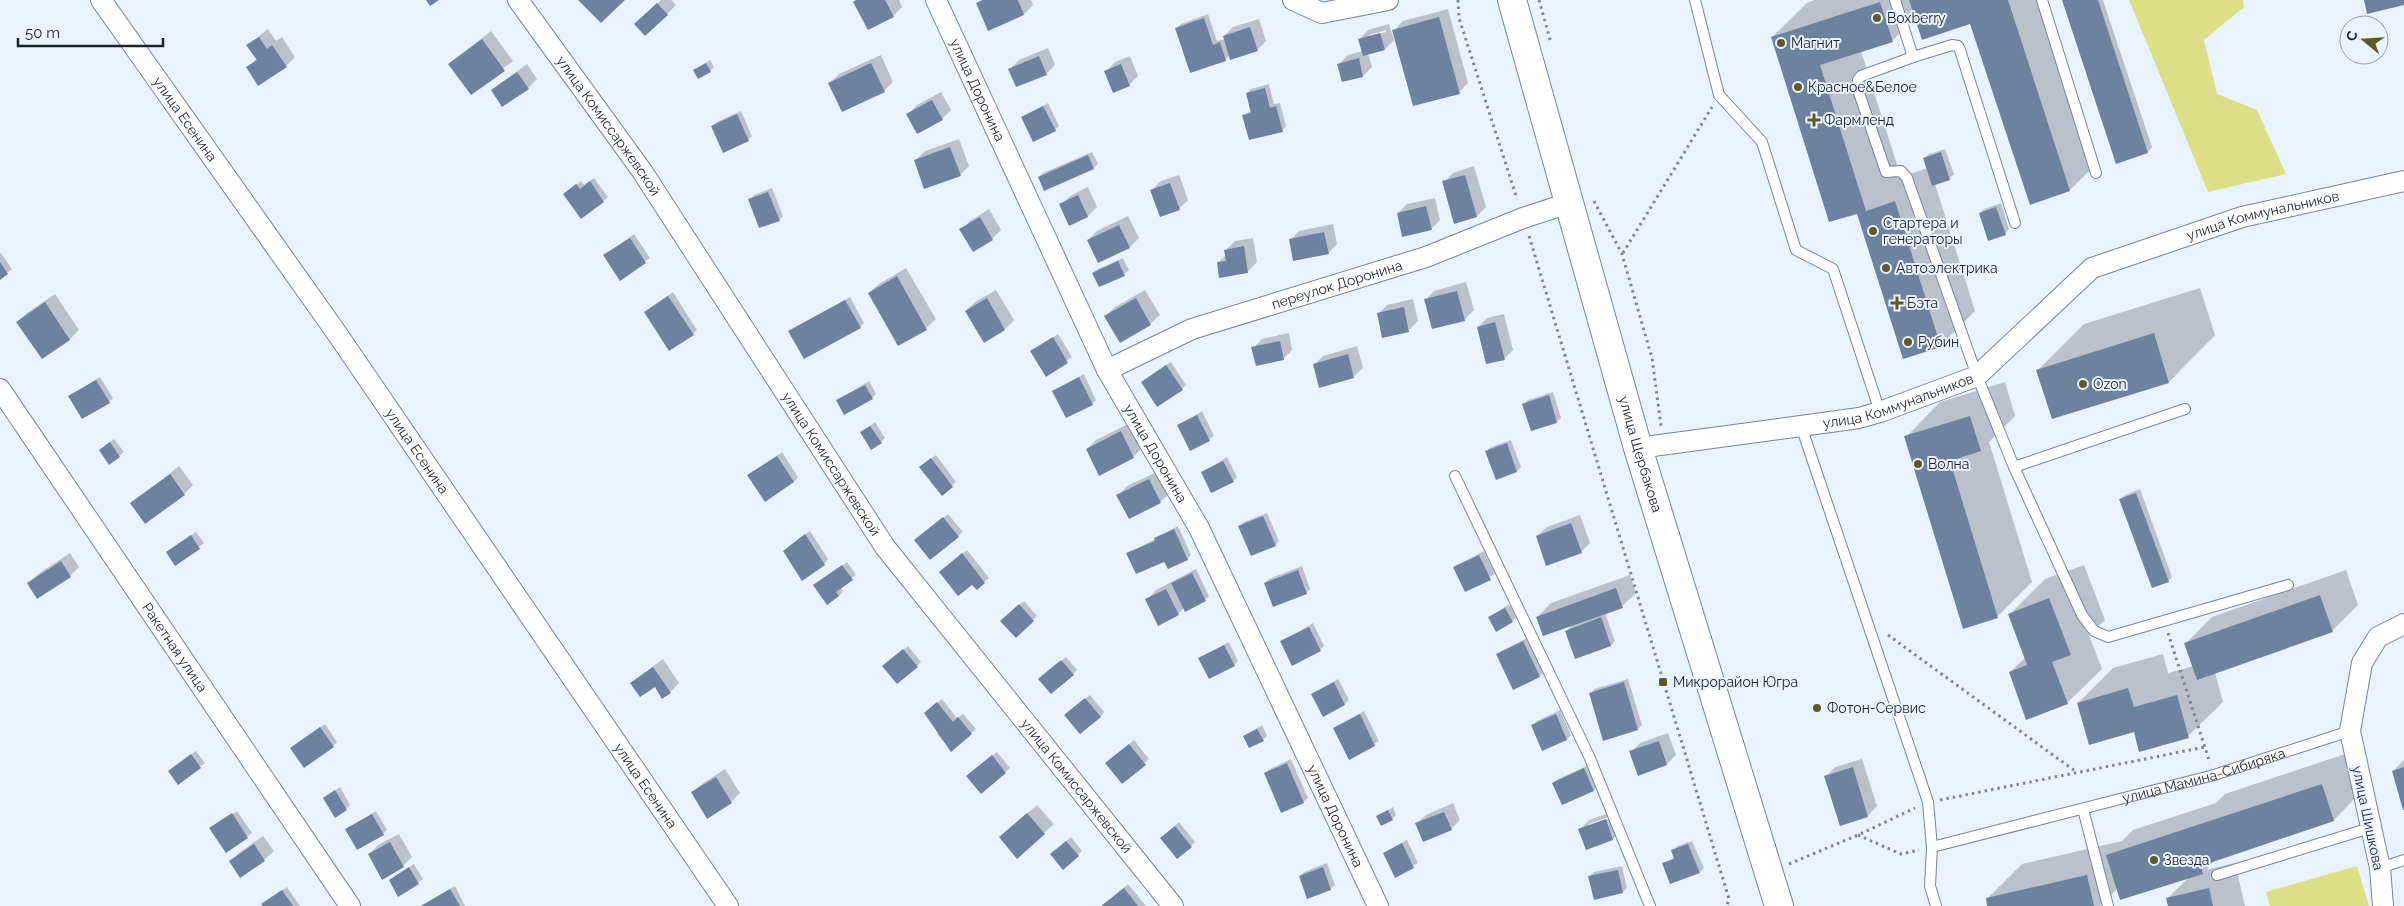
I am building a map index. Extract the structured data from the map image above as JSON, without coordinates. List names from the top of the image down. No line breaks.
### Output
{"streets":{"main road":["улица Щербакова"],"street":["улица Доронина","улица Есенина","улица Комиссаржевской","улица Коммунальников","переулок Доронина","Ракетная улица","улица Шишкова"],"lane":["улица Мамина-Сибиряка"]},"crossings":[["улица Доронина","переулок Доронина"],["улица Коммунальников","улица Щербакова"],["переулок Доронина","улица Щербакова"],["улица Мамина-Сибиряка","улица Шишкова"]],"places":{"other":["Boxberry","Магнит","Красное&Белое","Стартера и генераторы","Автоэлектрика","Рубин","Ozon","Волна","Фотон-Сервис","Звезда"],"health":["Фармленд","Бэта"],"transit":["Микрорайон Югра"]},"scale_bar":"50 m","north":"left"}
